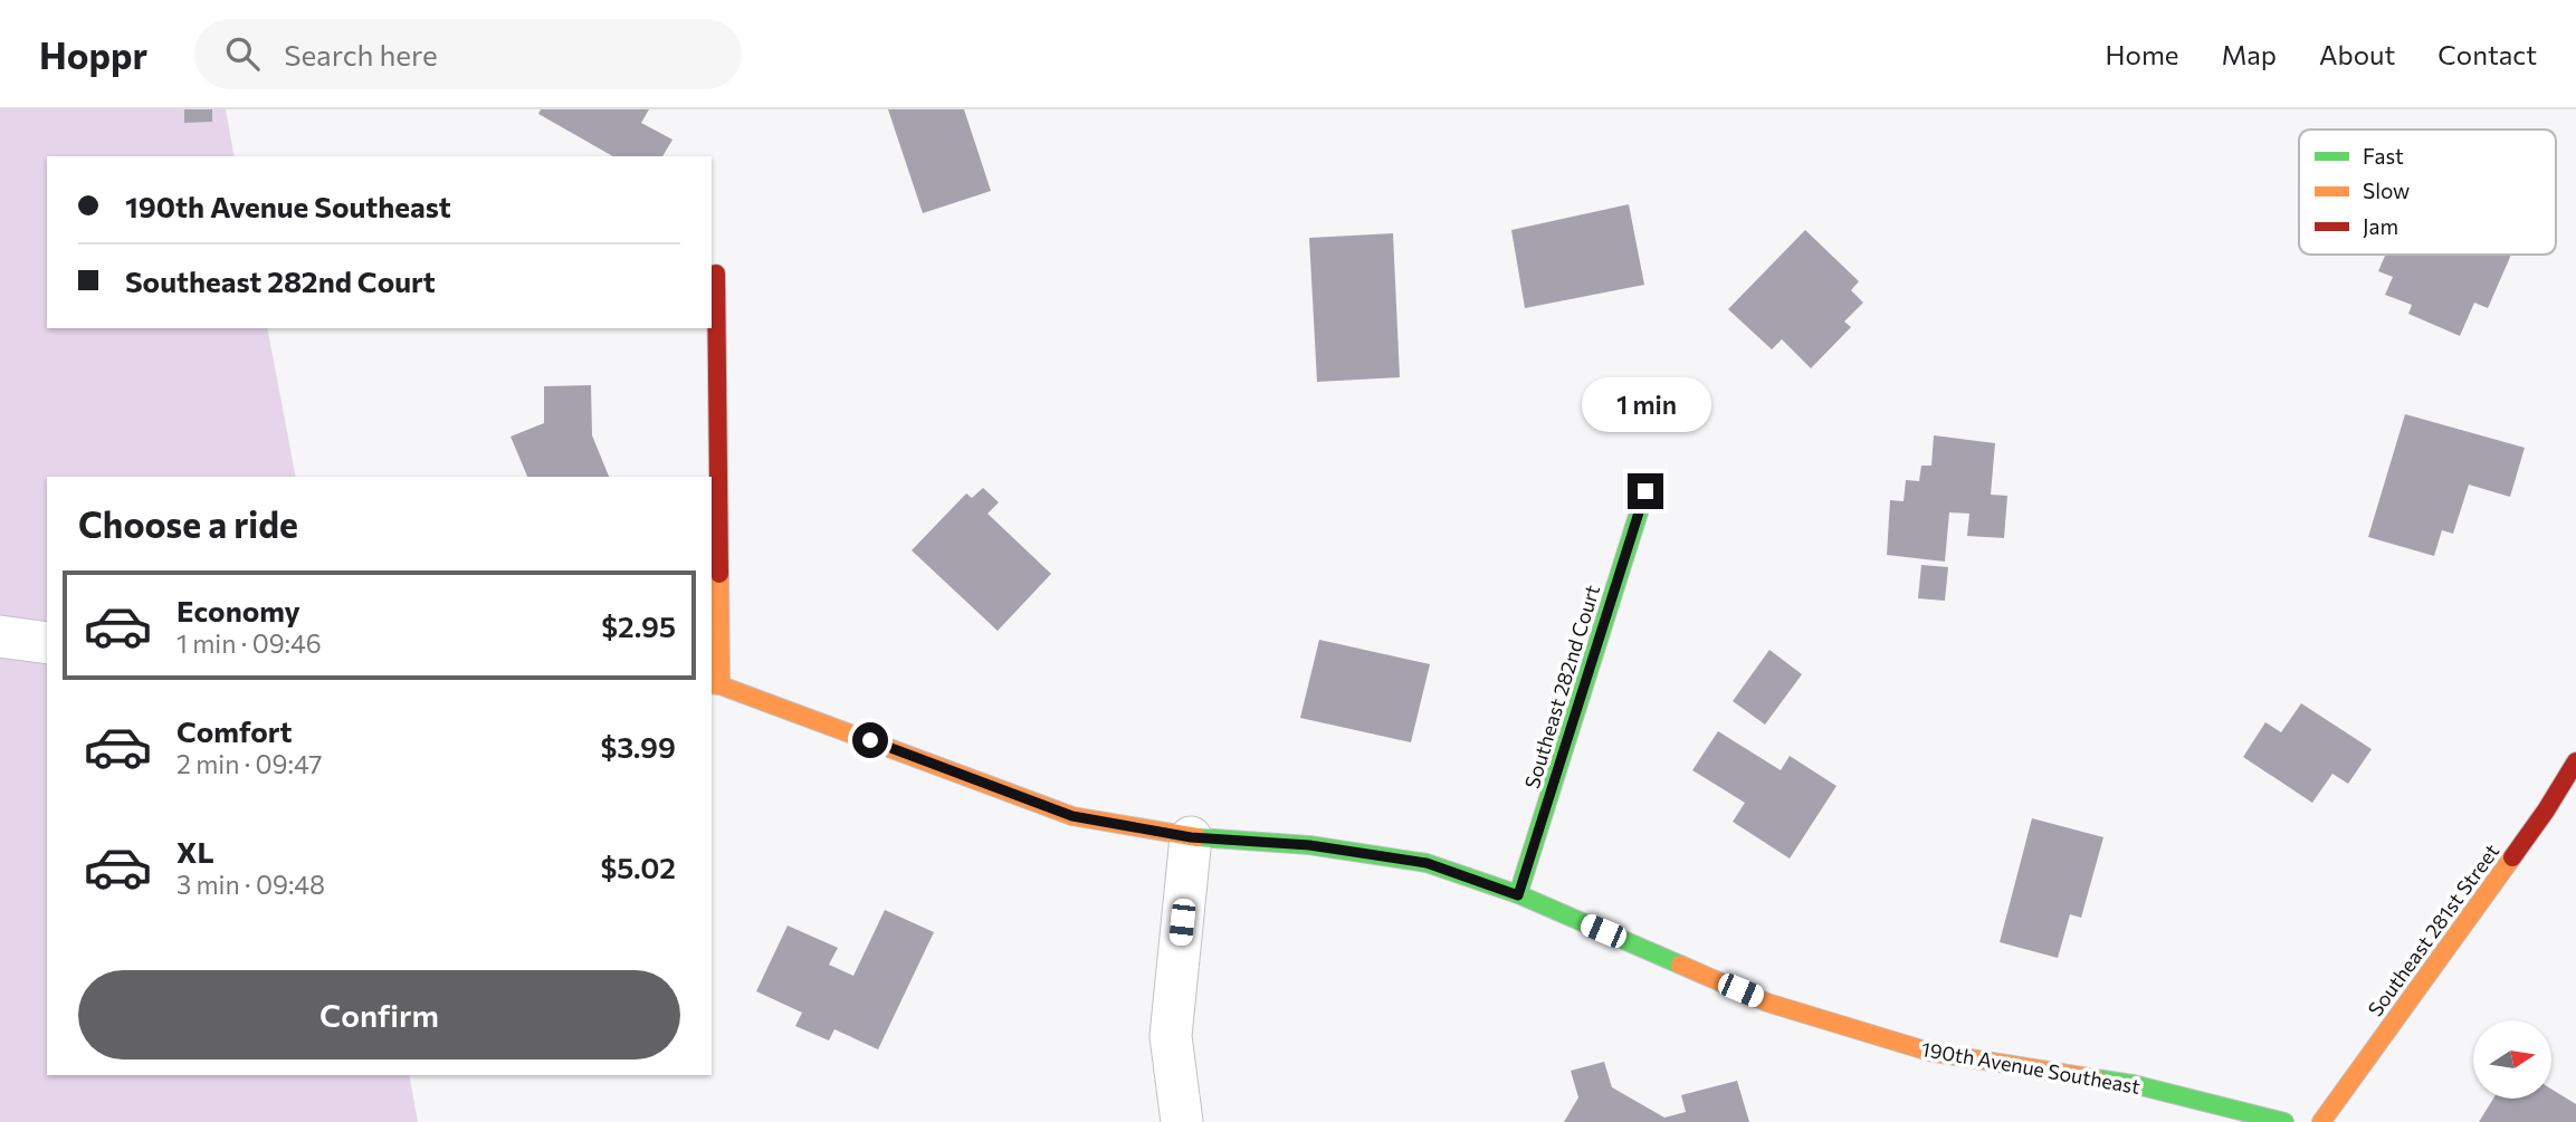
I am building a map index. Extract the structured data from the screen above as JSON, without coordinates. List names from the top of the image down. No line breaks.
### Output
{"streets":{"street":["Southeast 282nd Court","Southeast 281st Street","190th Avenue Southeast"]},"crossings":[["Southeast 282nd Court","190th Avenue Southeast"]],"legend":["Fast","Slow","Jam"],"north":"right","page":{"header":"Hoppr","search":"Search here","nav":["Home","Map","About","Contact"],"banner":["190th Avenue Southeast","Southeast 282nd Court"],"bubble":"1 min","heading":"Choose a ride","list":[{"name":"Economy","note":"1 min · 09:46","value":"$2.95"},{"name":"Comfort","note":"2 min · 09:47","value":"$3.99"},{"name":"XL","note":"3 min · 09:48","value":"$5.02"}],"buttons":"Confirm"}}
